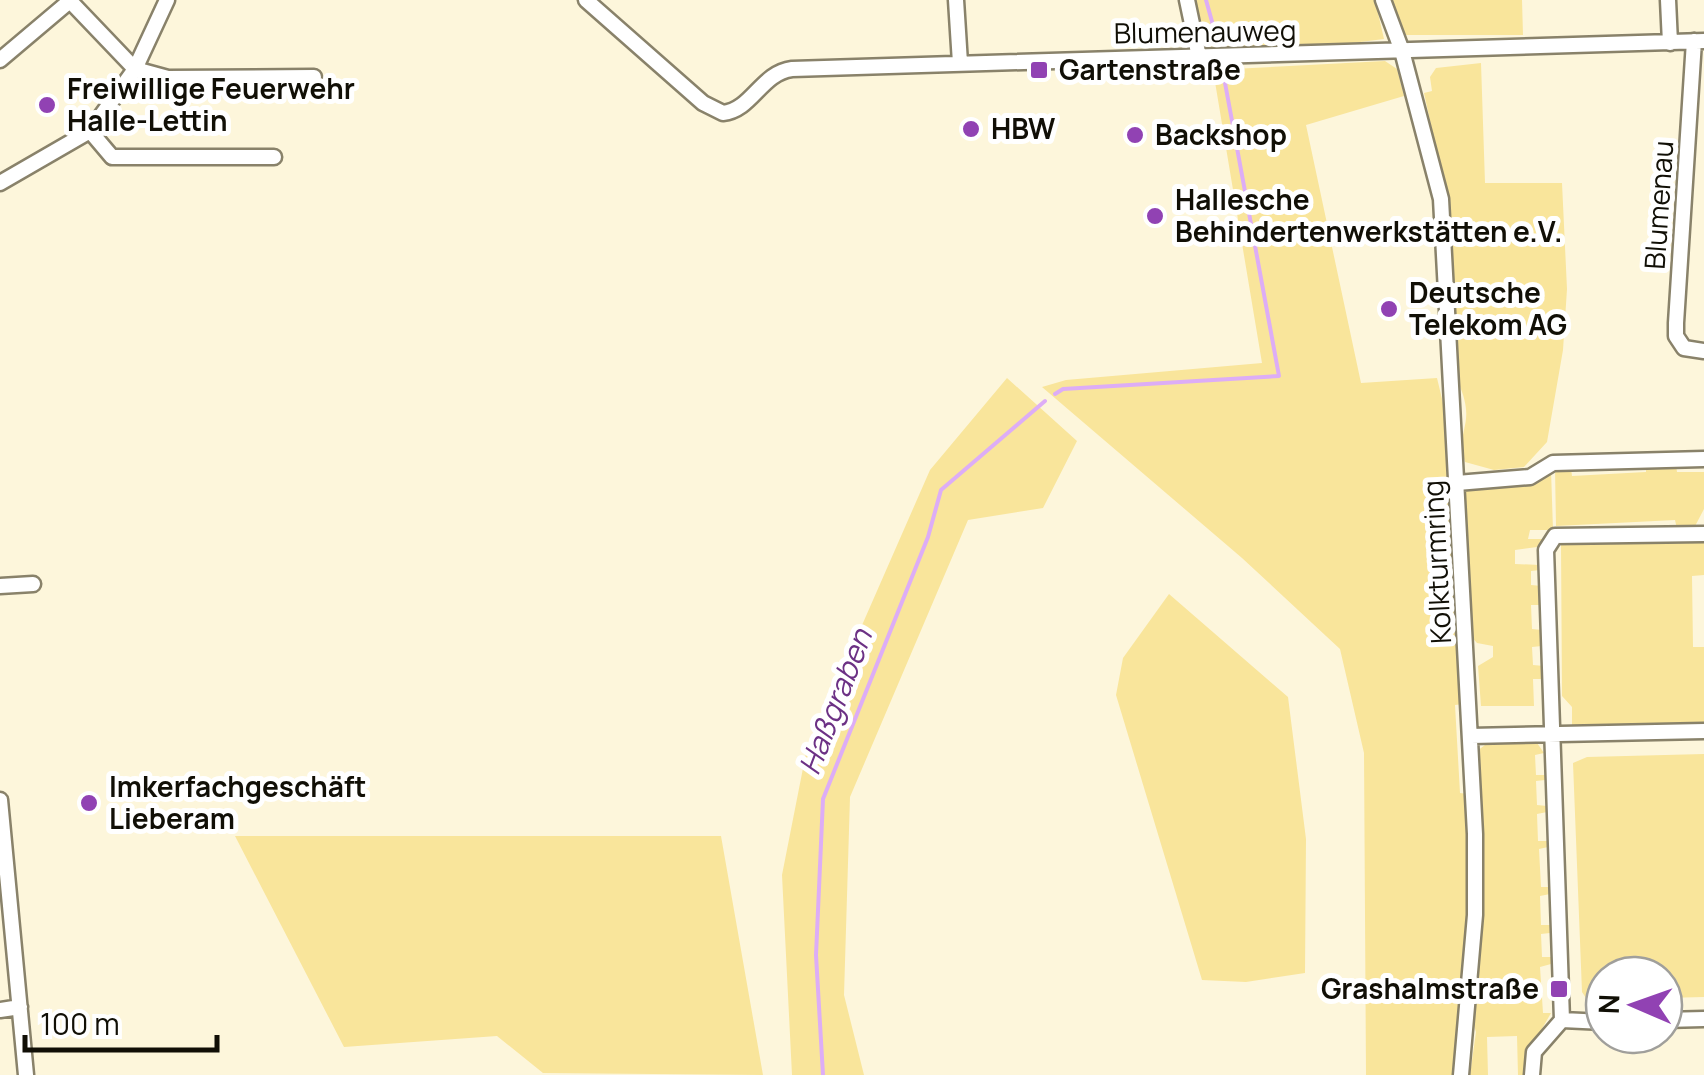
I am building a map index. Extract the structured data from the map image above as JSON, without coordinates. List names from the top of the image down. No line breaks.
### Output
{"streets":{"street":["Blumenauweg","Blumenau","Kolkturmring"]},"crossings":[["Blumenauweg","Blumenau"],["Blumenauweg","Kolkturmring"]],"water":["Haßgraben"],"places":{"transit":["Gartenstraße","Grashalmstraße"],"other":["Freiwillige Feuerwehr Halle-Lettin","HBW","Backshop","Hallesche Behindertenwerkstätten e.V.","Deutsche Telekom AG","Imkerfachgeschäft Lieberam"]},"scale_bar":"100 m","north":"left"}
